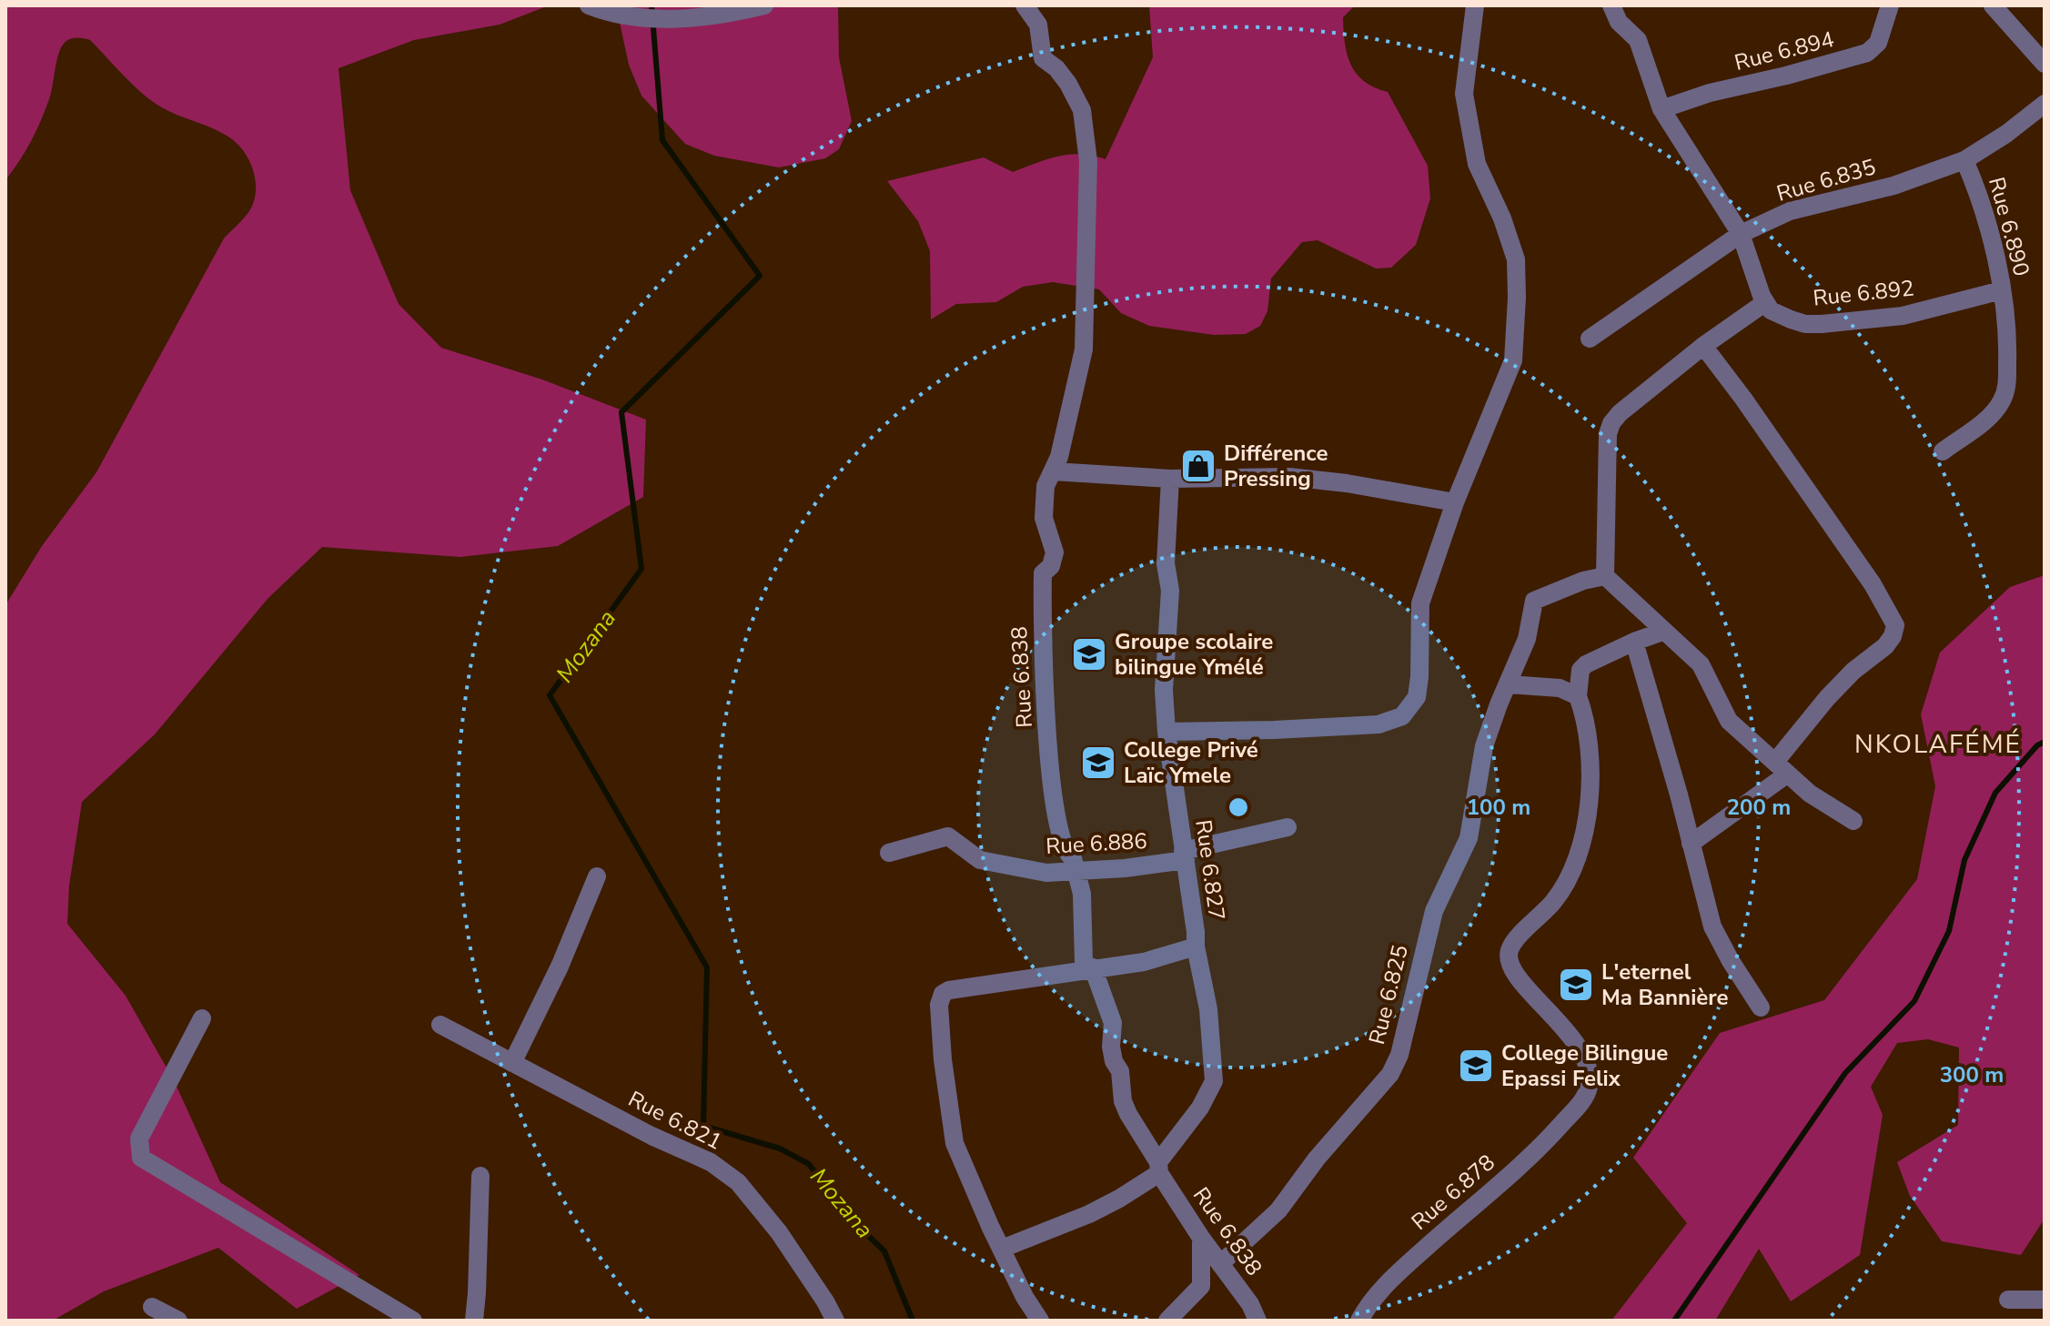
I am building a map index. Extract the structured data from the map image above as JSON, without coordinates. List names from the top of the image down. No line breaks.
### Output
{"streets":{"street":["Rue 6.894","Rue 6.835","Rue 6.890","Rue 6.892","Rue 6.838","Rue 6.886","Rue 6.827","Rue 6.825","Rue 6.821","Rue 6.878"]},"crossings":[["Rue 6.835","Rue 6.890"],["Rue 6.890","Rue 6.892"],["Rue 6.838","Rue 6.886"],["Rue 6.838","Rue 6.827"],["Rue 6.838","Rue 6.825"],["Rue 6.886","Rue 6.827"]],"districts":["NKOLAFÉMÉ"],"water":["Mozana"],"places":{"shop":["Différence Pressing"],"school or university":["Groupe scolaire bilingue Ymélé","College Privé Laïc Ymele","L'eternel Ma Bannière","College Bilingue Epassi Felix"]},"rings":["100 m","200 m","300 m"]}
